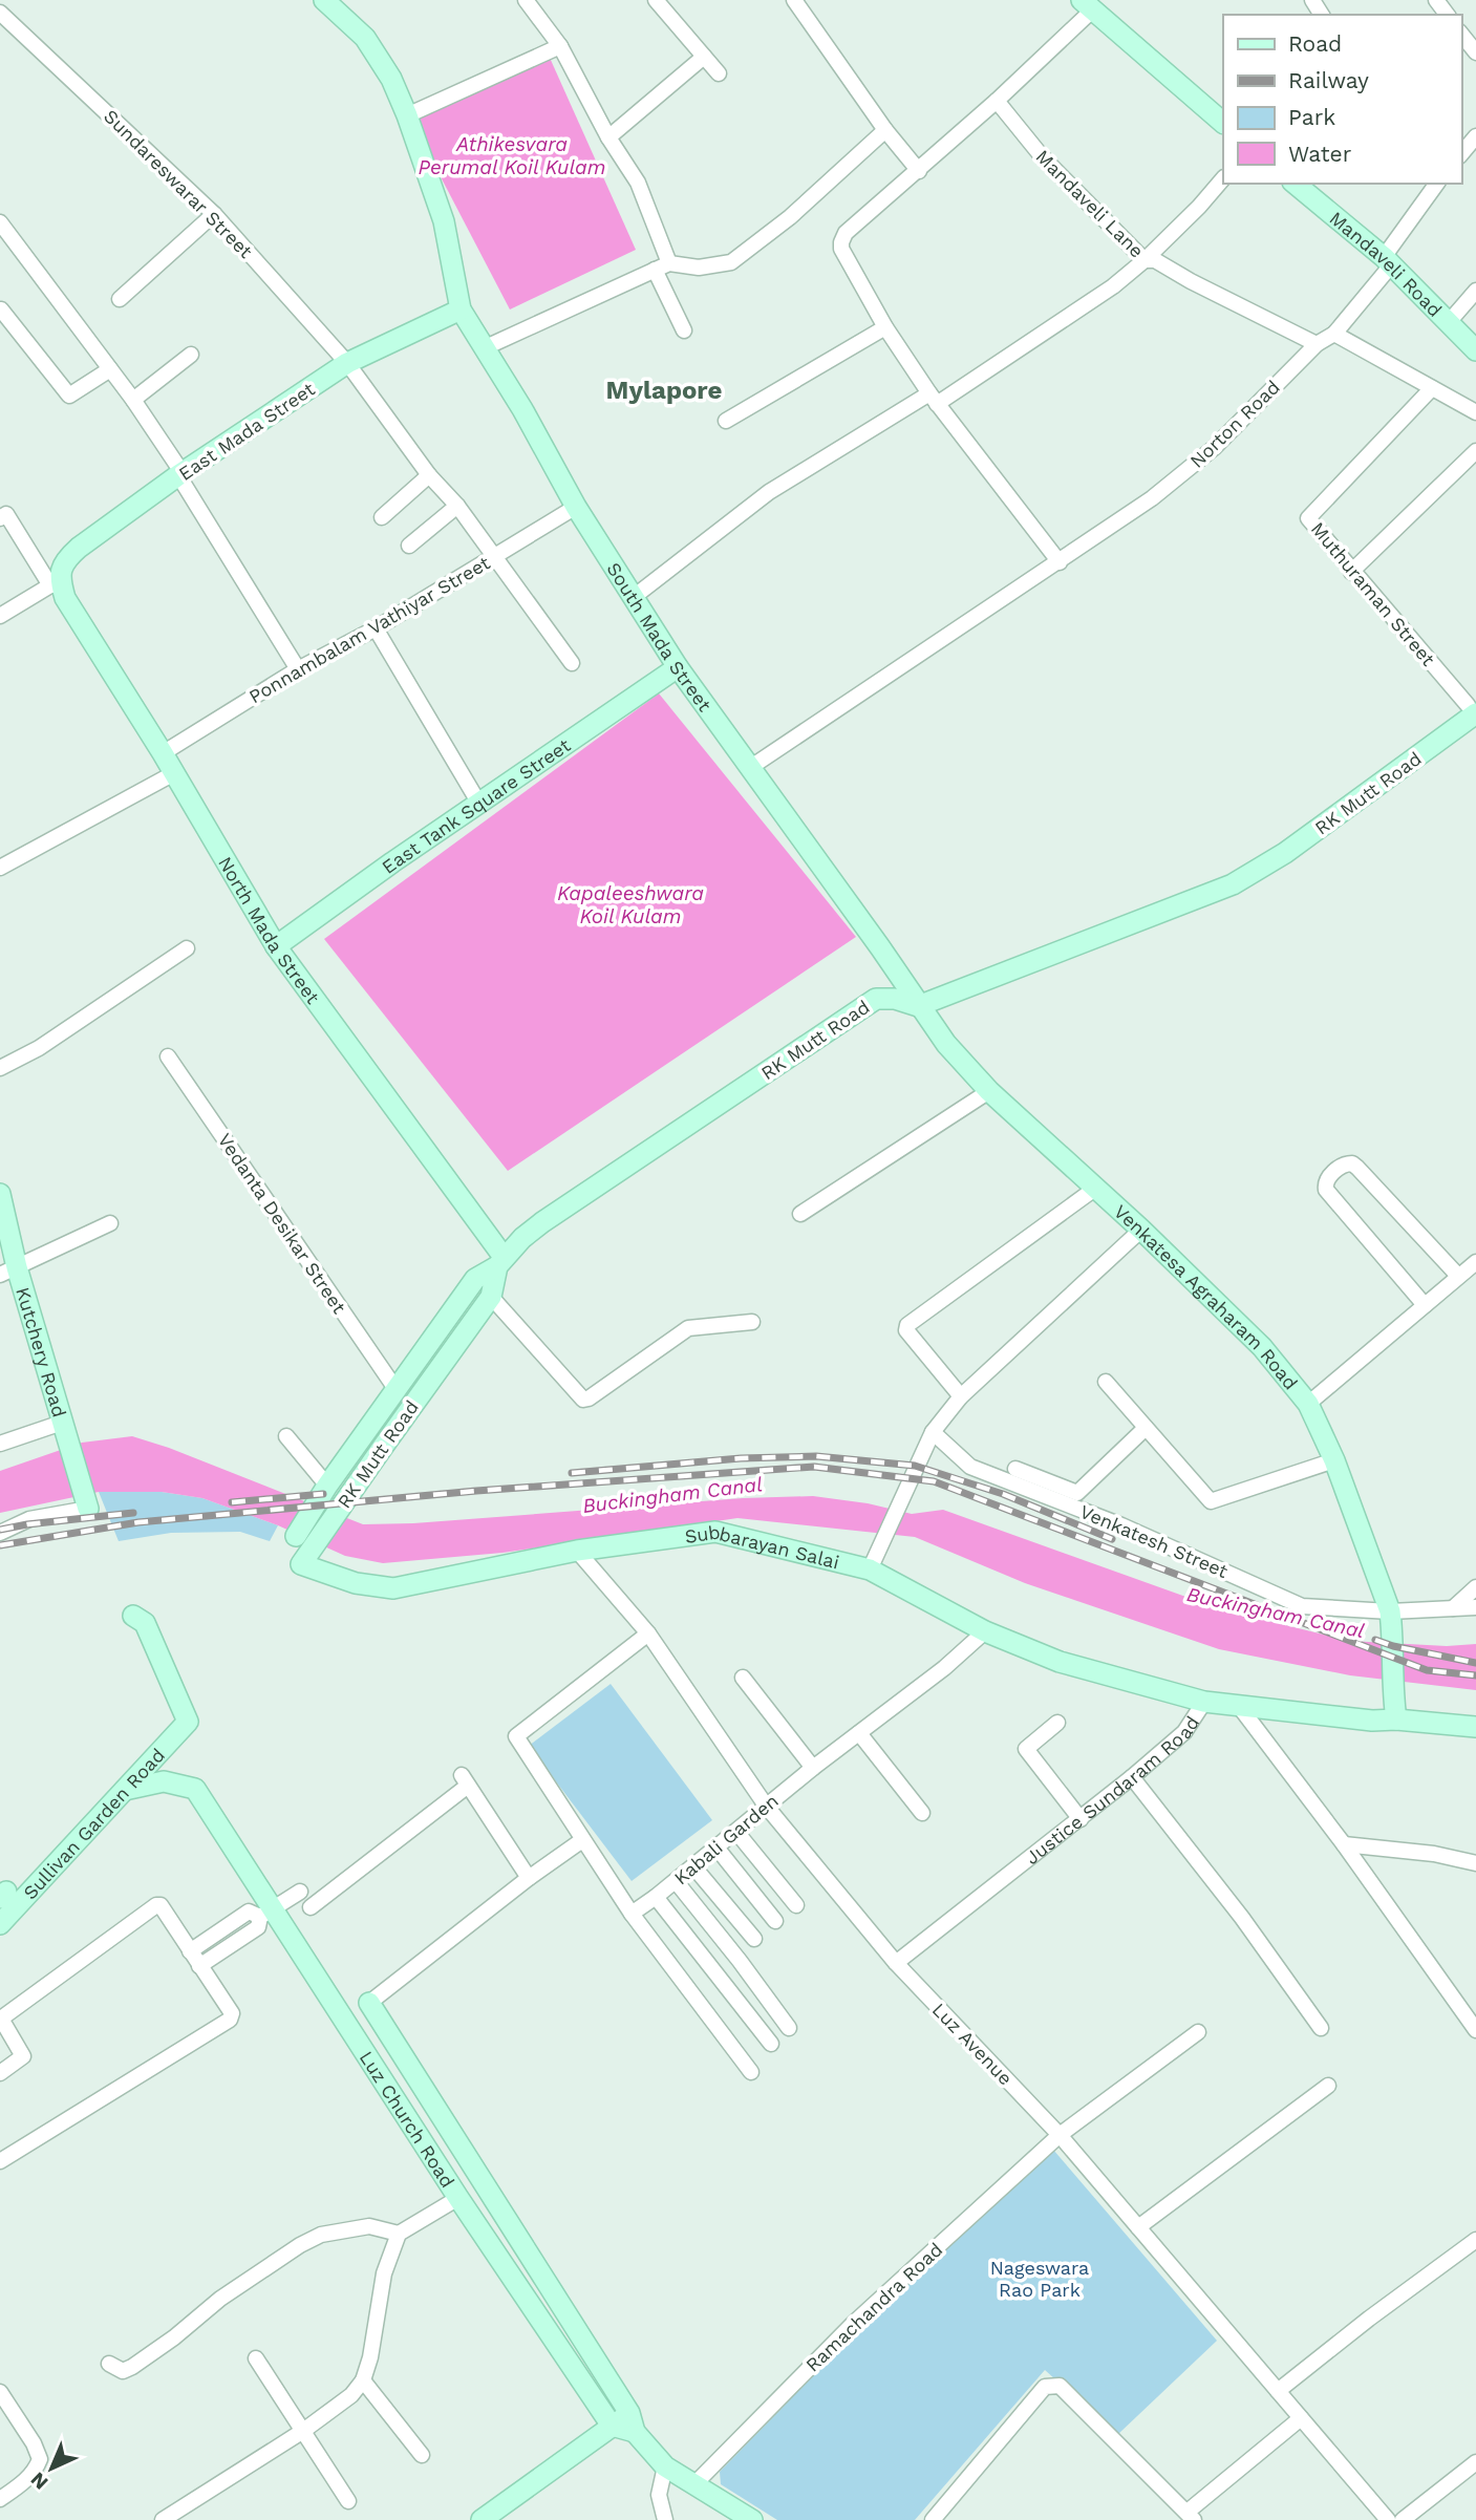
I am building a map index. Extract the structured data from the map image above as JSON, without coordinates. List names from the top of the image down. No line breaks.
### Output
{"streets":{"street":["Sundareswarar Street","Mandaveli Lane","Mandaveli Road","Norton Road","East Mada Street","Muthuraman Street","Ponnambalam Vathiyar Street","South Mada Street","RK Mutt Road","East Tank Square Street","North Mada Street","Vedanta Desikar Street","Venkatesa Agraharam Road","Kutchery Road","Venkatesh Street","Subbarayan Salai","Justice Sundaram Road","Sullivan Garden Road","Kabali Garden","Luz Avenue","Luz Church Road","Ramachandra Road"]},"crossings":[["Sundareswarar Street","East Mada Street"],["Sundareswarar Street","Ponnambalam Vathiyar Street"],["Mandaveli Lane","Norton Road"],["Mandaveli Road","Norton Road"],["Norton Road","South Mada Street"],["East Mada Street","South Mada Street"],["East Mada Street","North Mada Street"],["Muthuraman Street","RK Mutt Road"],["Ponnambalam Vathiyar Street","South Mada Street"],["Ponnambalam Vathiyar Street","North Mada Street"],["South Mada Street","East Tank Square Street"],["South Mada Street","Venkatesa Agraharam Road"],["RK Mutt Road","North Mada Street"],["RK Mutt Road","Vedanta Desikar Street"],["RK Mutt Road","Venkatesa Agraharam Road"],["RK Mutt Road","Subbarayan Salai"],["East Tank Square Street","North Mada Street"],["Venkatesa Agraharam Road","Venkatesh Street"],["Venkatesa Agraharam Road","Justice Sundaram Road"],["Subbarayan Salai","Justice Sundaram Road"],["Subbarayan Salai","Kabali Garden"],["Subbarayan Salai","Luz Avenue"],["Justice Sundaram Road","Luz Avenue"],["Sullivan Garden Road","Luz Church Road"],["Kabali Garden","Luz Avenue"],["Luz Avenue","Ramachandra Road"],["Luz Church Road","Ramachandra Road"]],"districts":["Mylapore"],"water":["Athikesvara Perumal Koil Kulam","Kapaleeshwara Koil Kulam","Buckingham Canal"],"parks":["Nageswara Rao Park"],"legend":["Road","Railway","Park","Water"],"north":"bottom left"}
